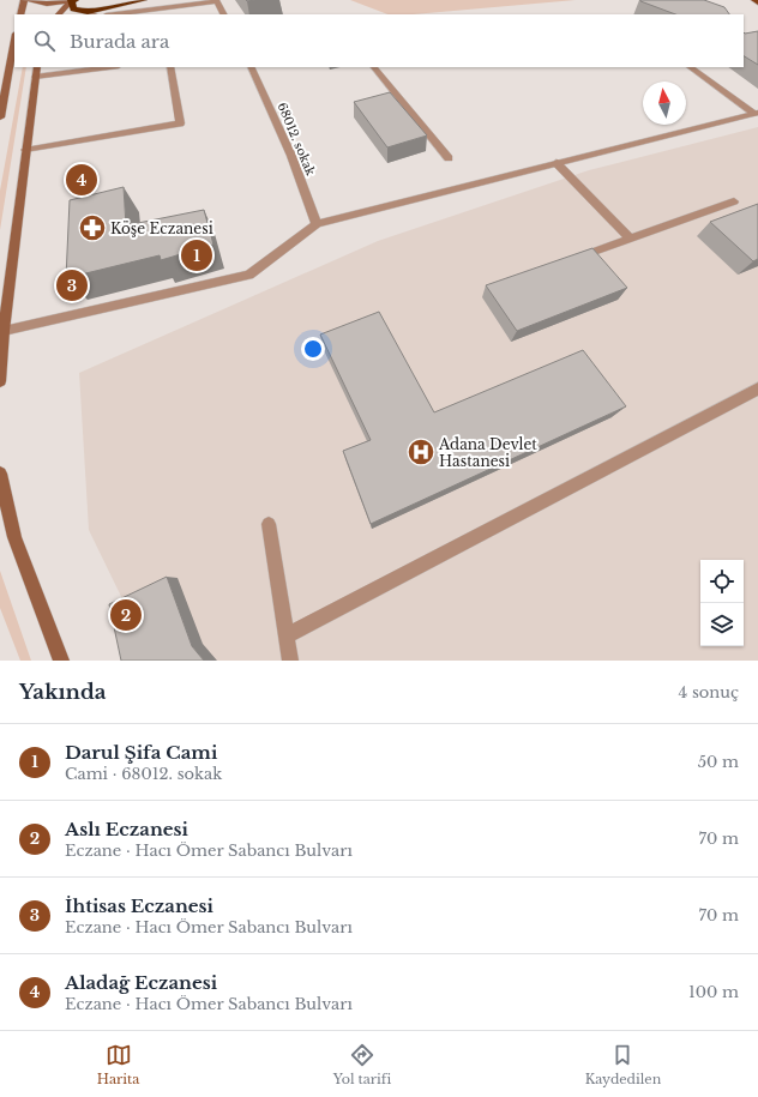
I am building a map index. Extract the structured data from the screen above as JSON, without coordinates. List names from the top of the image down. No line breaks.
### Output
{"streets":{"street":["68012. sokak"]},"places":{"pharmacy":["Köşe Eczanesi"],"hospital":["Adana Devlet Hastanesi"]},"north":"top","page":{"search":"Burada ara","pins":["4","1","3","2"],"heading":["Yakında","4 sonuç"],"list":[{"mark":"1","name":"Darul Şifa Cami","note":"Cami · 68012. sokak","value":"50 m"},{"mark":"2","name":"Aslı Eczanesi","note":"Eczane · Hacı Ömer Sabancı Bulvarı","value":"70 m"},{"mark":"3","name":"İhtisas Eczanesi","note":"Eczane · Hacı Ömer Sabancı Bulvarı","value":"70 m"},{"mark":"4","name":"Aladağ Eczanesi","note":"Eczane · Hacı Ömer Sabancı Bulvarı","value":"100 m"}],"nav":["Harita","Yol tarifi","Kaydedilen"]}}
